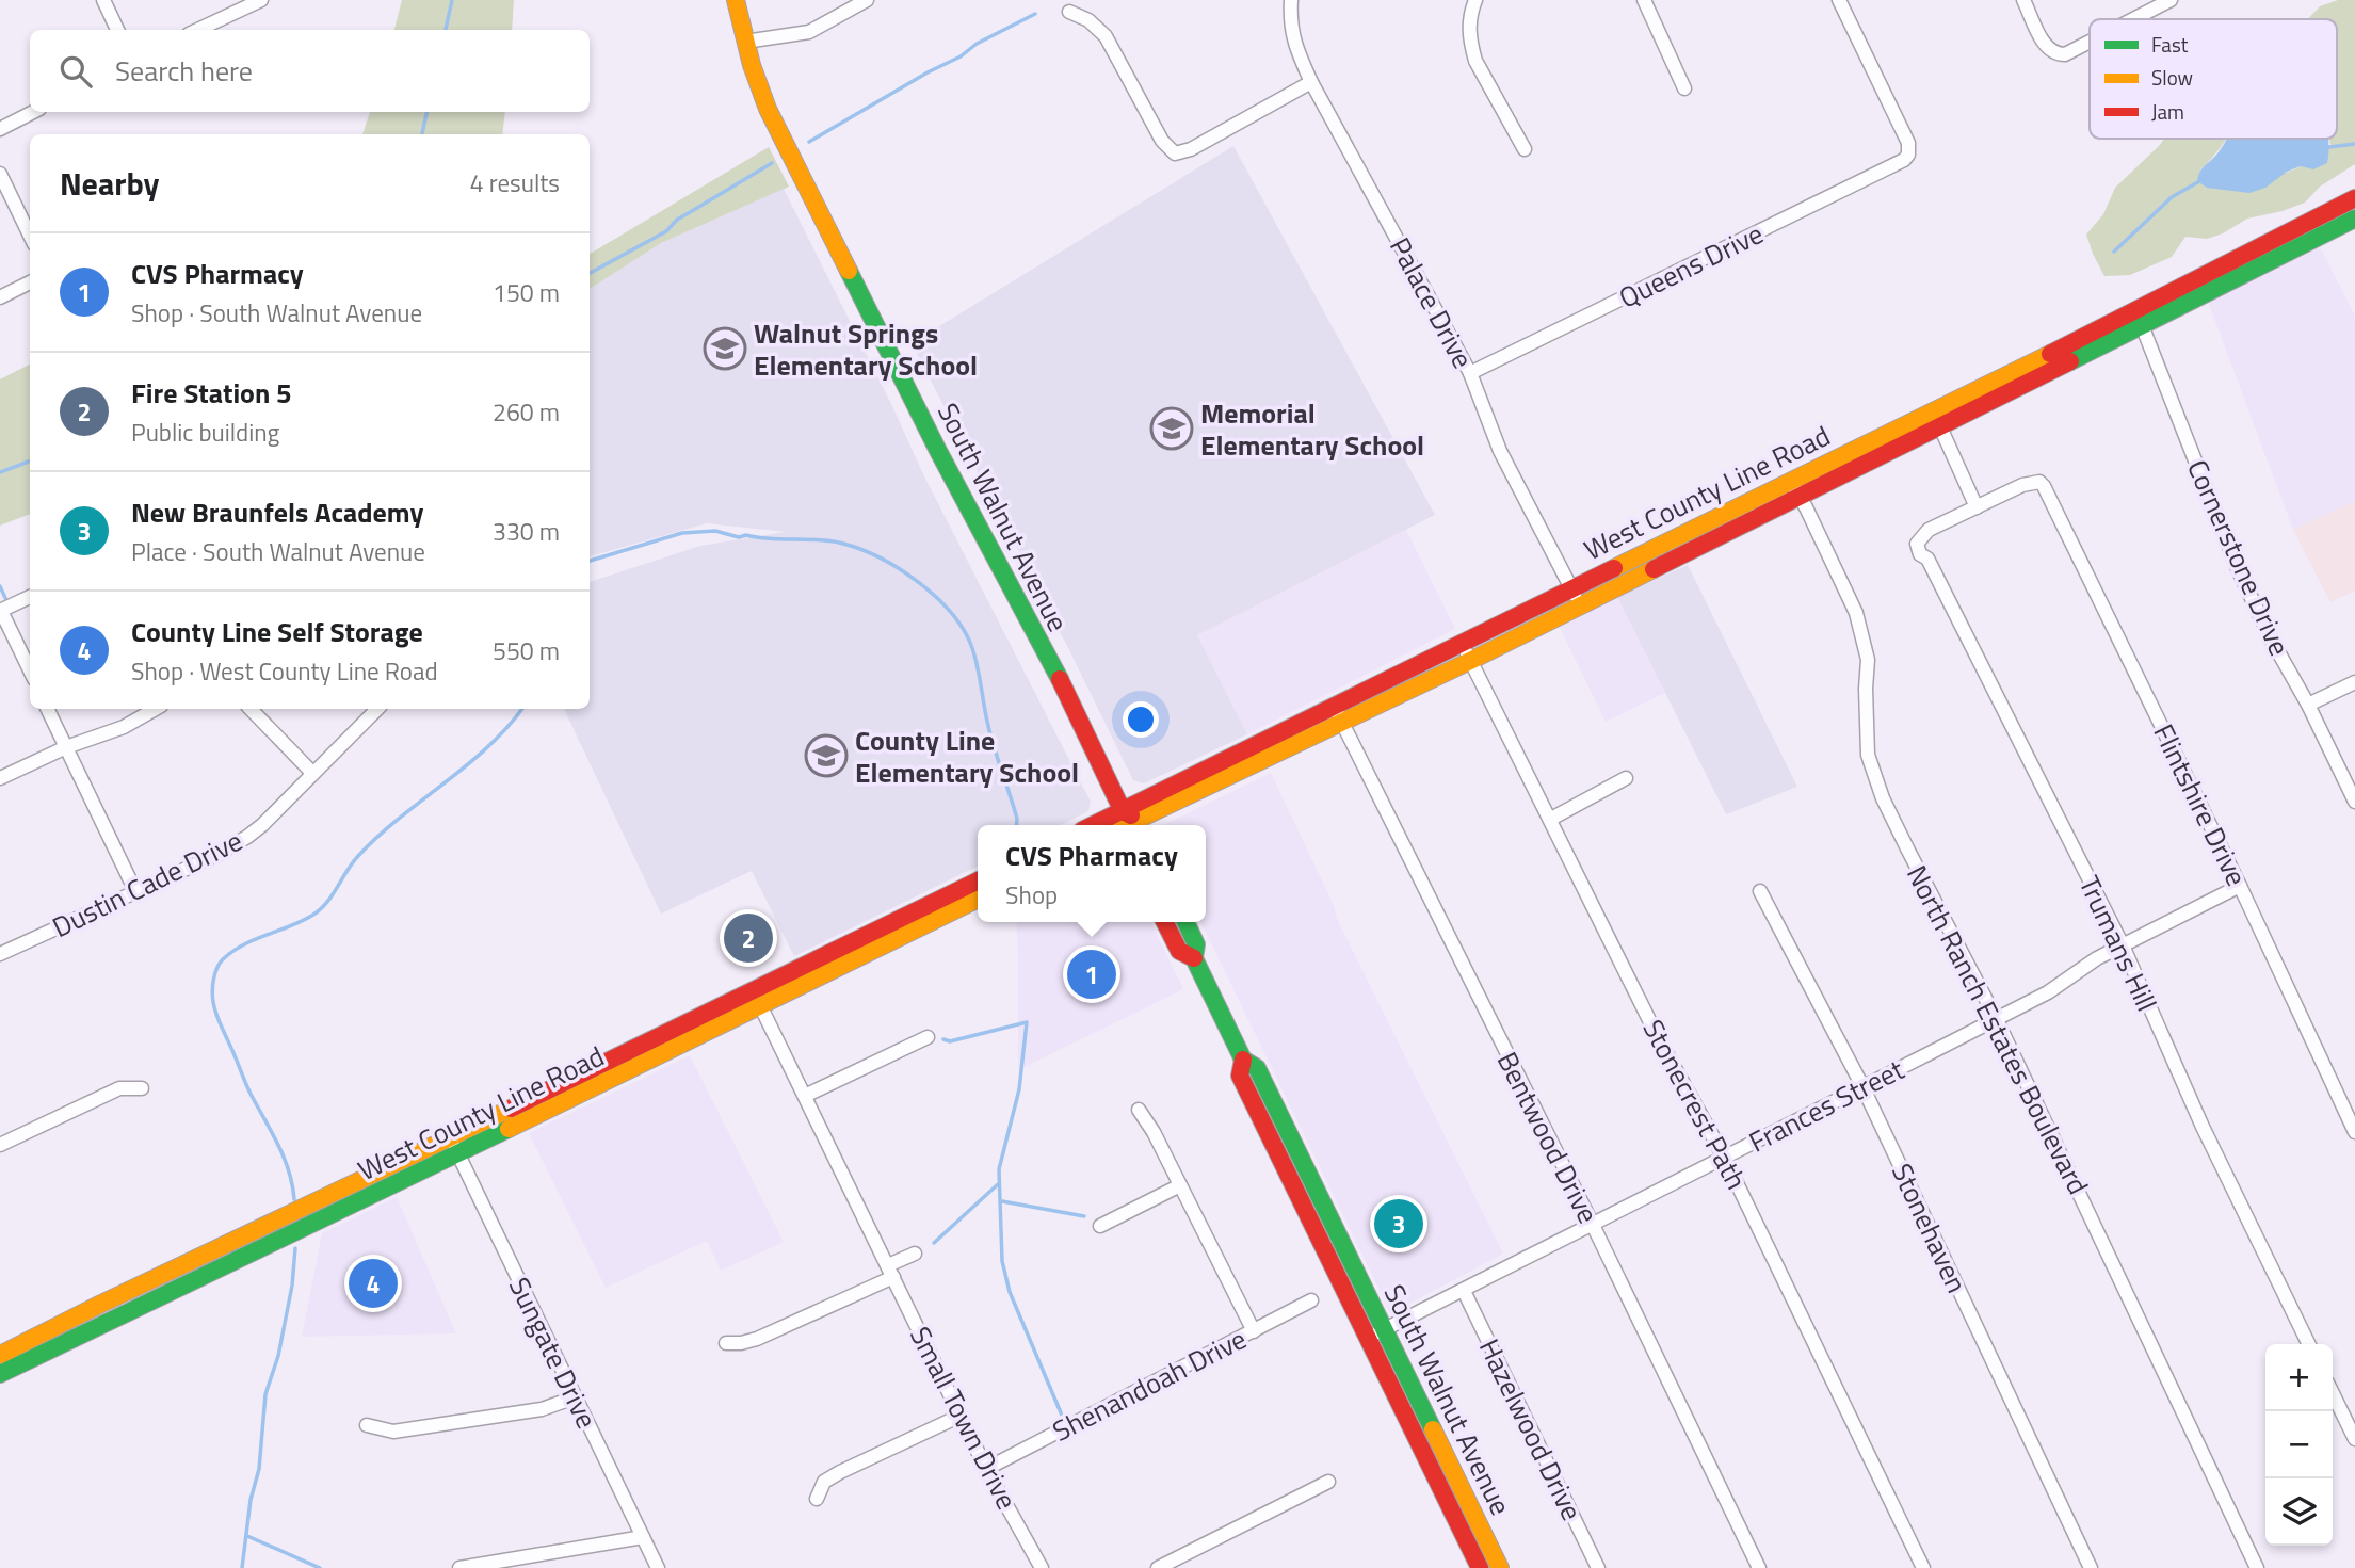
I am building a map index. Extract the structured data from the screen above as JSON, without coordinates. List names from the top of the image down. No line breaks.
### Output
{"streets":{"main road":["West County Line Road","South Walnut Avenue"],"street":["Queens Drive","Palace Drive","Cornerstone Drive","Flintshire Drive","Dustin Cade Drive","Trumans Hill","North Ranch Estates Boulevard","Stonecrest Path","Frances Street","Bentwood Drive","Stonehaven","Sungate Drive","Shenandoah Drive","Small Town Drive","Hazelwood Drive"]},"crossings":[["Queens Drive","Palace Drive"],["Palace Drive","West County Line Road"],["West County Line Road","South Walnut Avenue"],["West County Line Road","Cornerstone Drive"],["West County Line Road","North Ranch Estates Boulevard"],["West County Line Road","Stonecrest Path"],["West County Line Road","Bentwood Drive"],["West County Line Road","Sungate Drive"],["West County Line Road","Small Town Drive"],["South Walnut Avenue","Frances Street"],["Flintshire Drive","Trumans Hill"],["Flintshire Drive","Frances Street"],["Trumans Hill","Frances Street"],["North Ranch Estates Boulevard","Frances Street"],["Stonecrest Path","Frances Street"],["Frances Street","Bentwood Drive"],["Frances Street","Stonehaven"],["Frances Street","Hazelwood Drive"],["Shenandoah Drive","Small Town Drive"]],"places":{"school or university":["Walnut Springs Elementary School","Memorial Elementary School","County Line Elementary School"]},"legend":["Fast","Slow","Jam"],"page":{"search":"Search here","heading":["Nearby","4 results"],"list":[{"mark":"1","name":"CVS Pharmacy","note":"Shop · South Walnut Avenue","value":"150 m"},{"mark":"2","name":"Fire Station 5","note":"Public building","value":"260 m"},{"mark":"3","name":"New Braunfels Academy","note":"Place · South Walnut Avenue","value":"330 m"},{"mark":"4","name":"County Line Self Storage","note":"Shop · West County Line Road","value":"550 m"}],"popup":["CVS Pharmacy","Shop"],"pins":["2","1","3","4"],"map_buttons":["+","−"]}}
